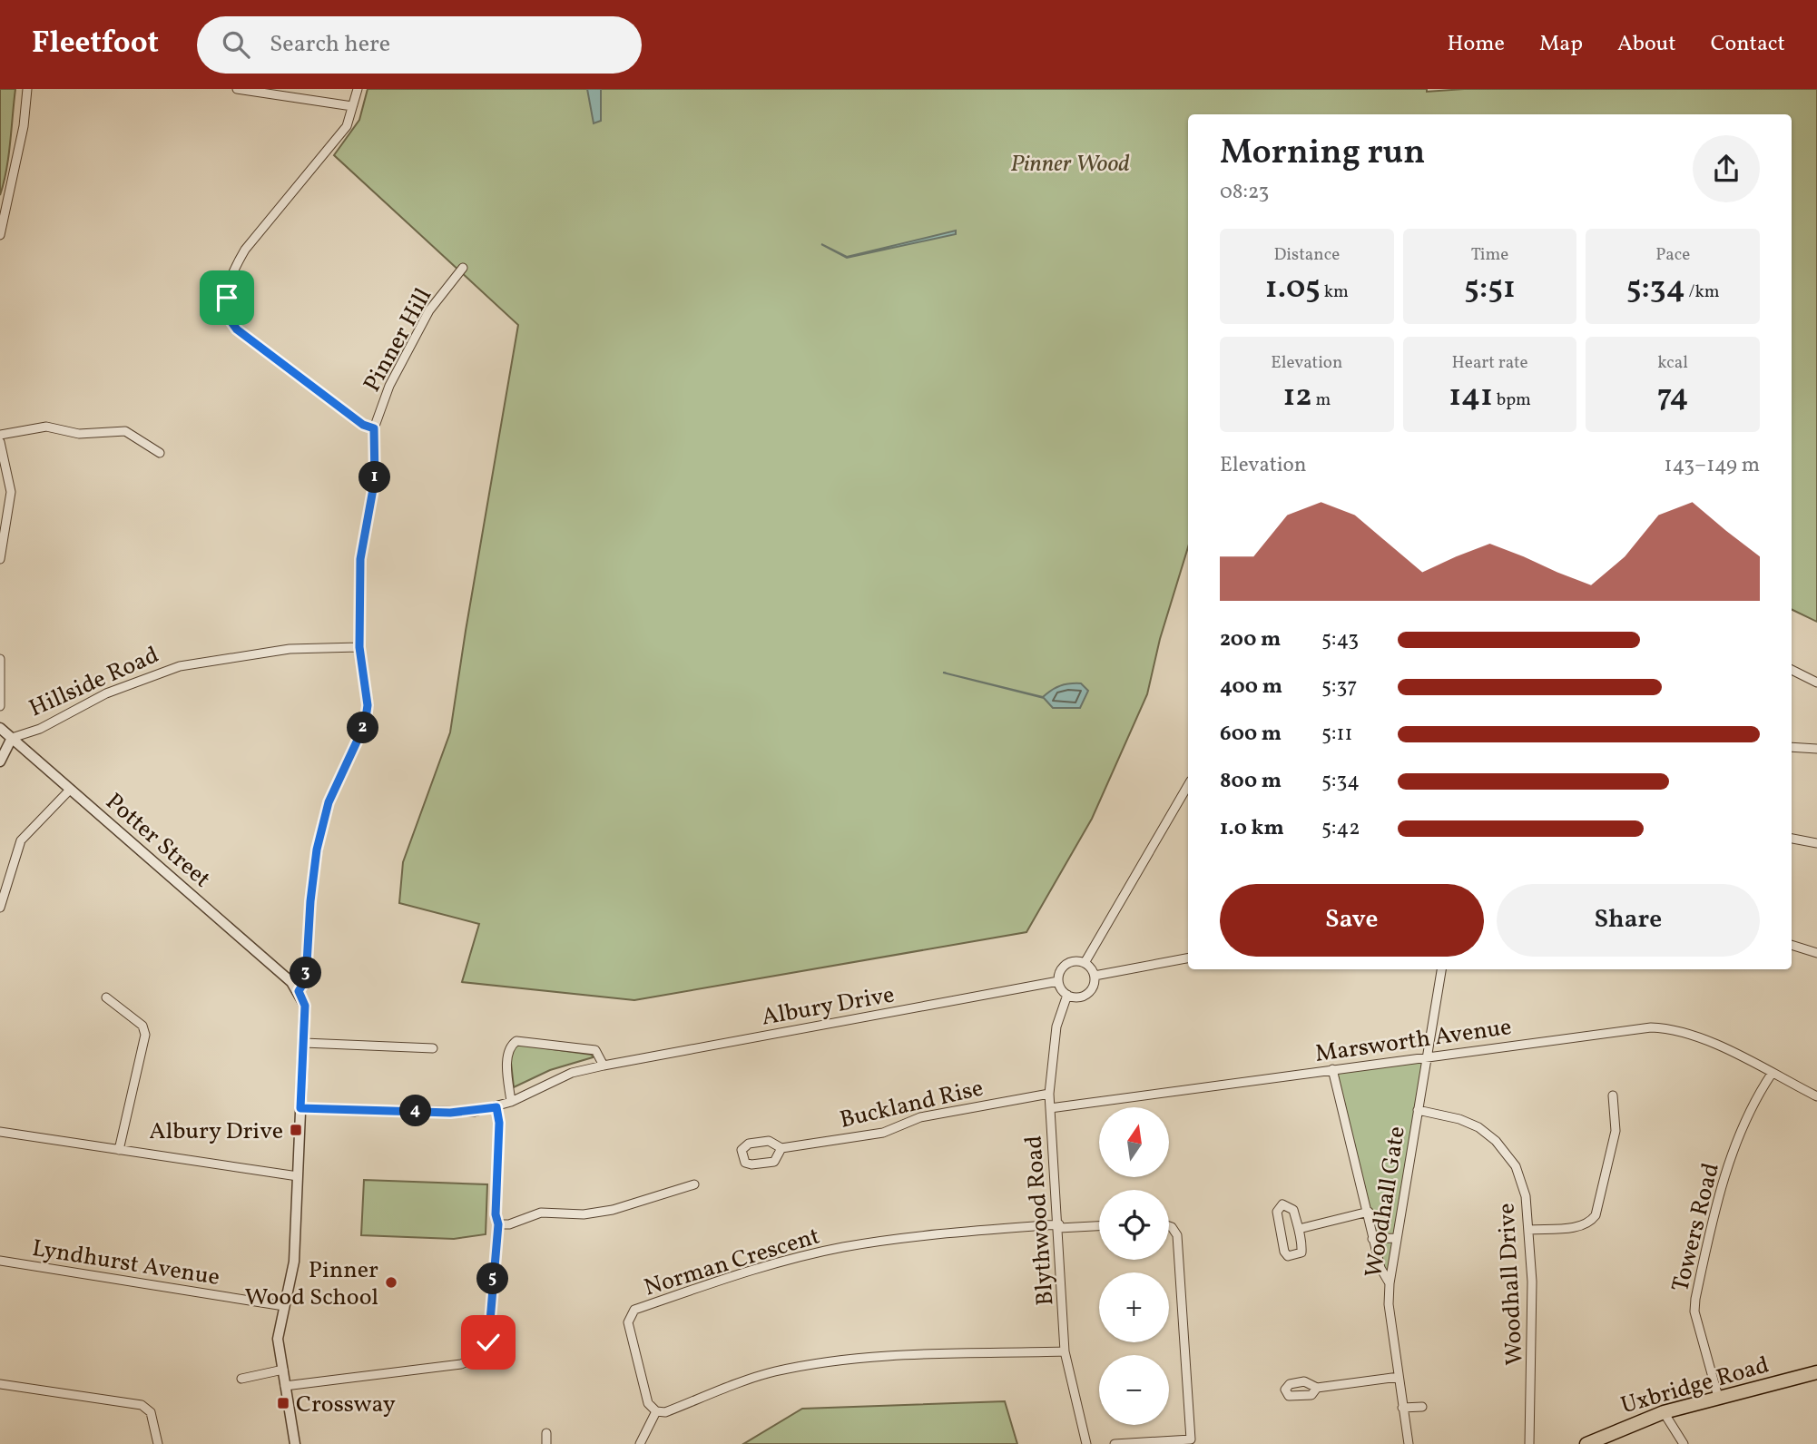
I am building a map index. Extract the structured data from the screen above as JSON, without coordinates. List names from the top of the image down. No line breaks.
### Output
{"streets":{"main road":["Uxbridge Road"],"street":["Pinner Hill","Hillside Road","Potter Street","Albury Drive","Marsworth Avenue","Buckland Rise","Woodhall Gate","Blythwood Road","Towers Road","Norman Crescent","Lyndhurst Avenue","Woodhall Drive"]},"crossings":[["Pinner Hill","Hillside Road"],["Pinner Hill","Potter Street"],["Hillside Road","Potter Street"],["Albury Drive","Blythwood Road"],["Marsworth Avenue","Woodhall Gate"],["Marsworth Avenue","Blythwood Road"],["Marsworth Avenue","Towers Road"],["Buckland Rise","Blythwood Road"],["Woodhall Gate","Woodhall Drive"],["Blythwood Road","Norman Crescent"],["Towers Road","Uxbridge Road"]],"parks":["Pinner Wood"],"places":{"transit":["Albury Drive","Crossway"],"other":["Pinner Wood School"]},"north":"top","page":{"header":"Fleetfoot","search":"Search here","nav":["Home","Map","About","Contact"],"heading":["Morning run","08:23"],"stats":[["Distance","1.05 km"],["Time","5:51"],["Pace","5:34 /km"],["Elevation","12 m"],["Heart rate","141 bpm"],["kcal","74"]],"chart":["Elevation","143–149 m"],"pins":["1","2","3","4","5"],"list":[{"name":"200 m","note":"5:43"},{"name":"400 m","note":"5:37"},{"name":"600 m","note":"5:11"},{"name":"800 m","note":"5:34"},{"name":"1.0 km","note":"5:42"}],"buttons":["Save","Share"],"map_buttons":["+","−"]}}
